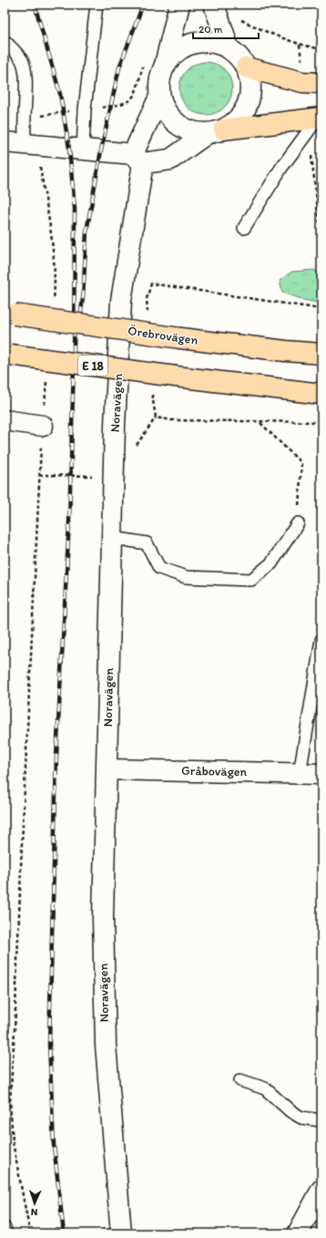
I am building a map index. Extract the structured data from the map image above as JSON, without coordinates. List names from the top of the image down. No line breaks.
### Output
{"streets":{"highway":["Örebrovägen","E 18"],"street":["Noravägen","Gråbovägen"]},"crossings":[["Noravägen","Gråbovägen"]],"scale_bar":"20 m","north":"bottom"}
